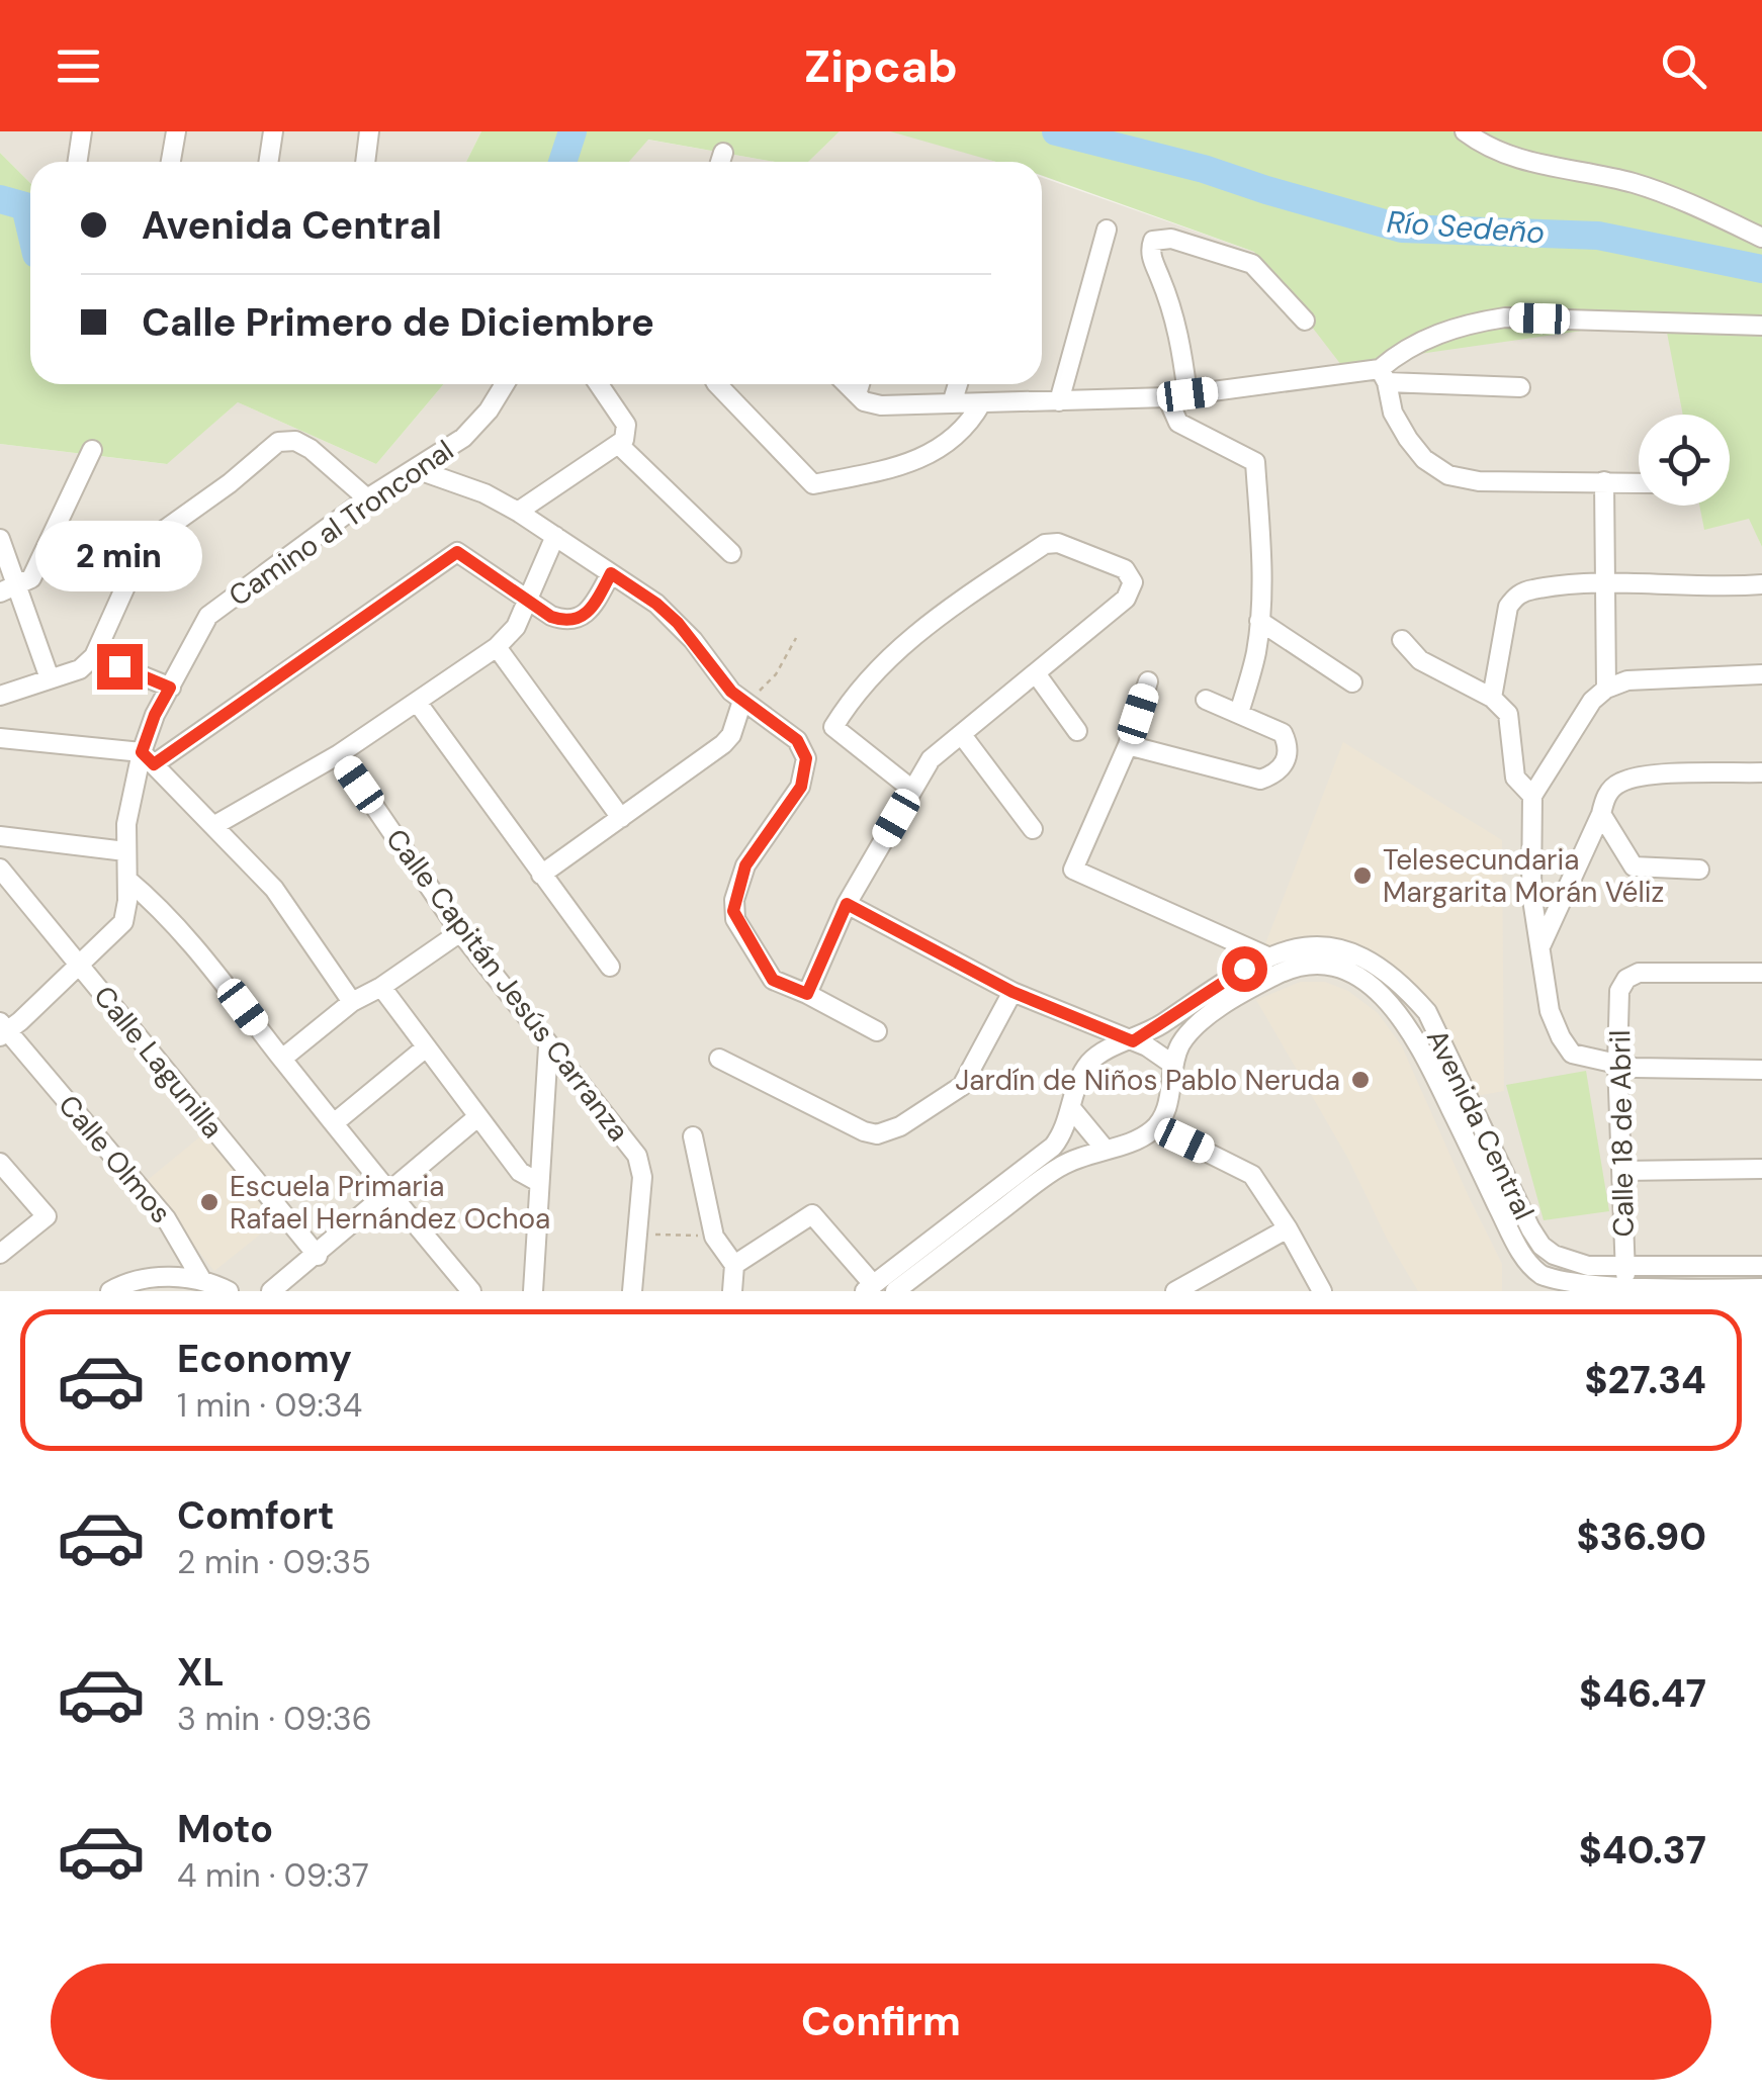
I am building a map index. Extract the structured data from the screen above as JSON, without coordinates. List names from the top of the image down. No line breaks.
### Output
{"streets":{"street":["Camino al Tronconal","Calle Capitán Jesús Carranza","Calle Lagunilla","Avenida Central","Calle 18 de Abril","Calle Olmos"]},"crossings":[["Camino al Tronconal","Calle Lagunilla"],["Camino al Tronconal","Calle Olmos"],["Avenida Central","Calle 18 de Abril"]],"water":["Río Sedeño"],"places":["Telesecundaria Margarita Morán Véliz","Jardín de Niños Pablo Neruda","Escuela Primaria Rafael Hernández Ochoa"],"page":{"header":"Zipcab","banner":["Avenida Central","Calle Primero de Diciembre"],"bubble":"2 min","list":[{"name":"Economy","note":"1 min · 09:34","value":"$27.34"},{"name":"Comfort","note":"2 min · 09:35","value":"$36.90"},{"name":"XL","note":"3 min · 09:36","value":"$46.47"},{"name":"Moto","note":"4 min · 09:37","value":"$40.37"}],"buttons":"Confirm"}}
